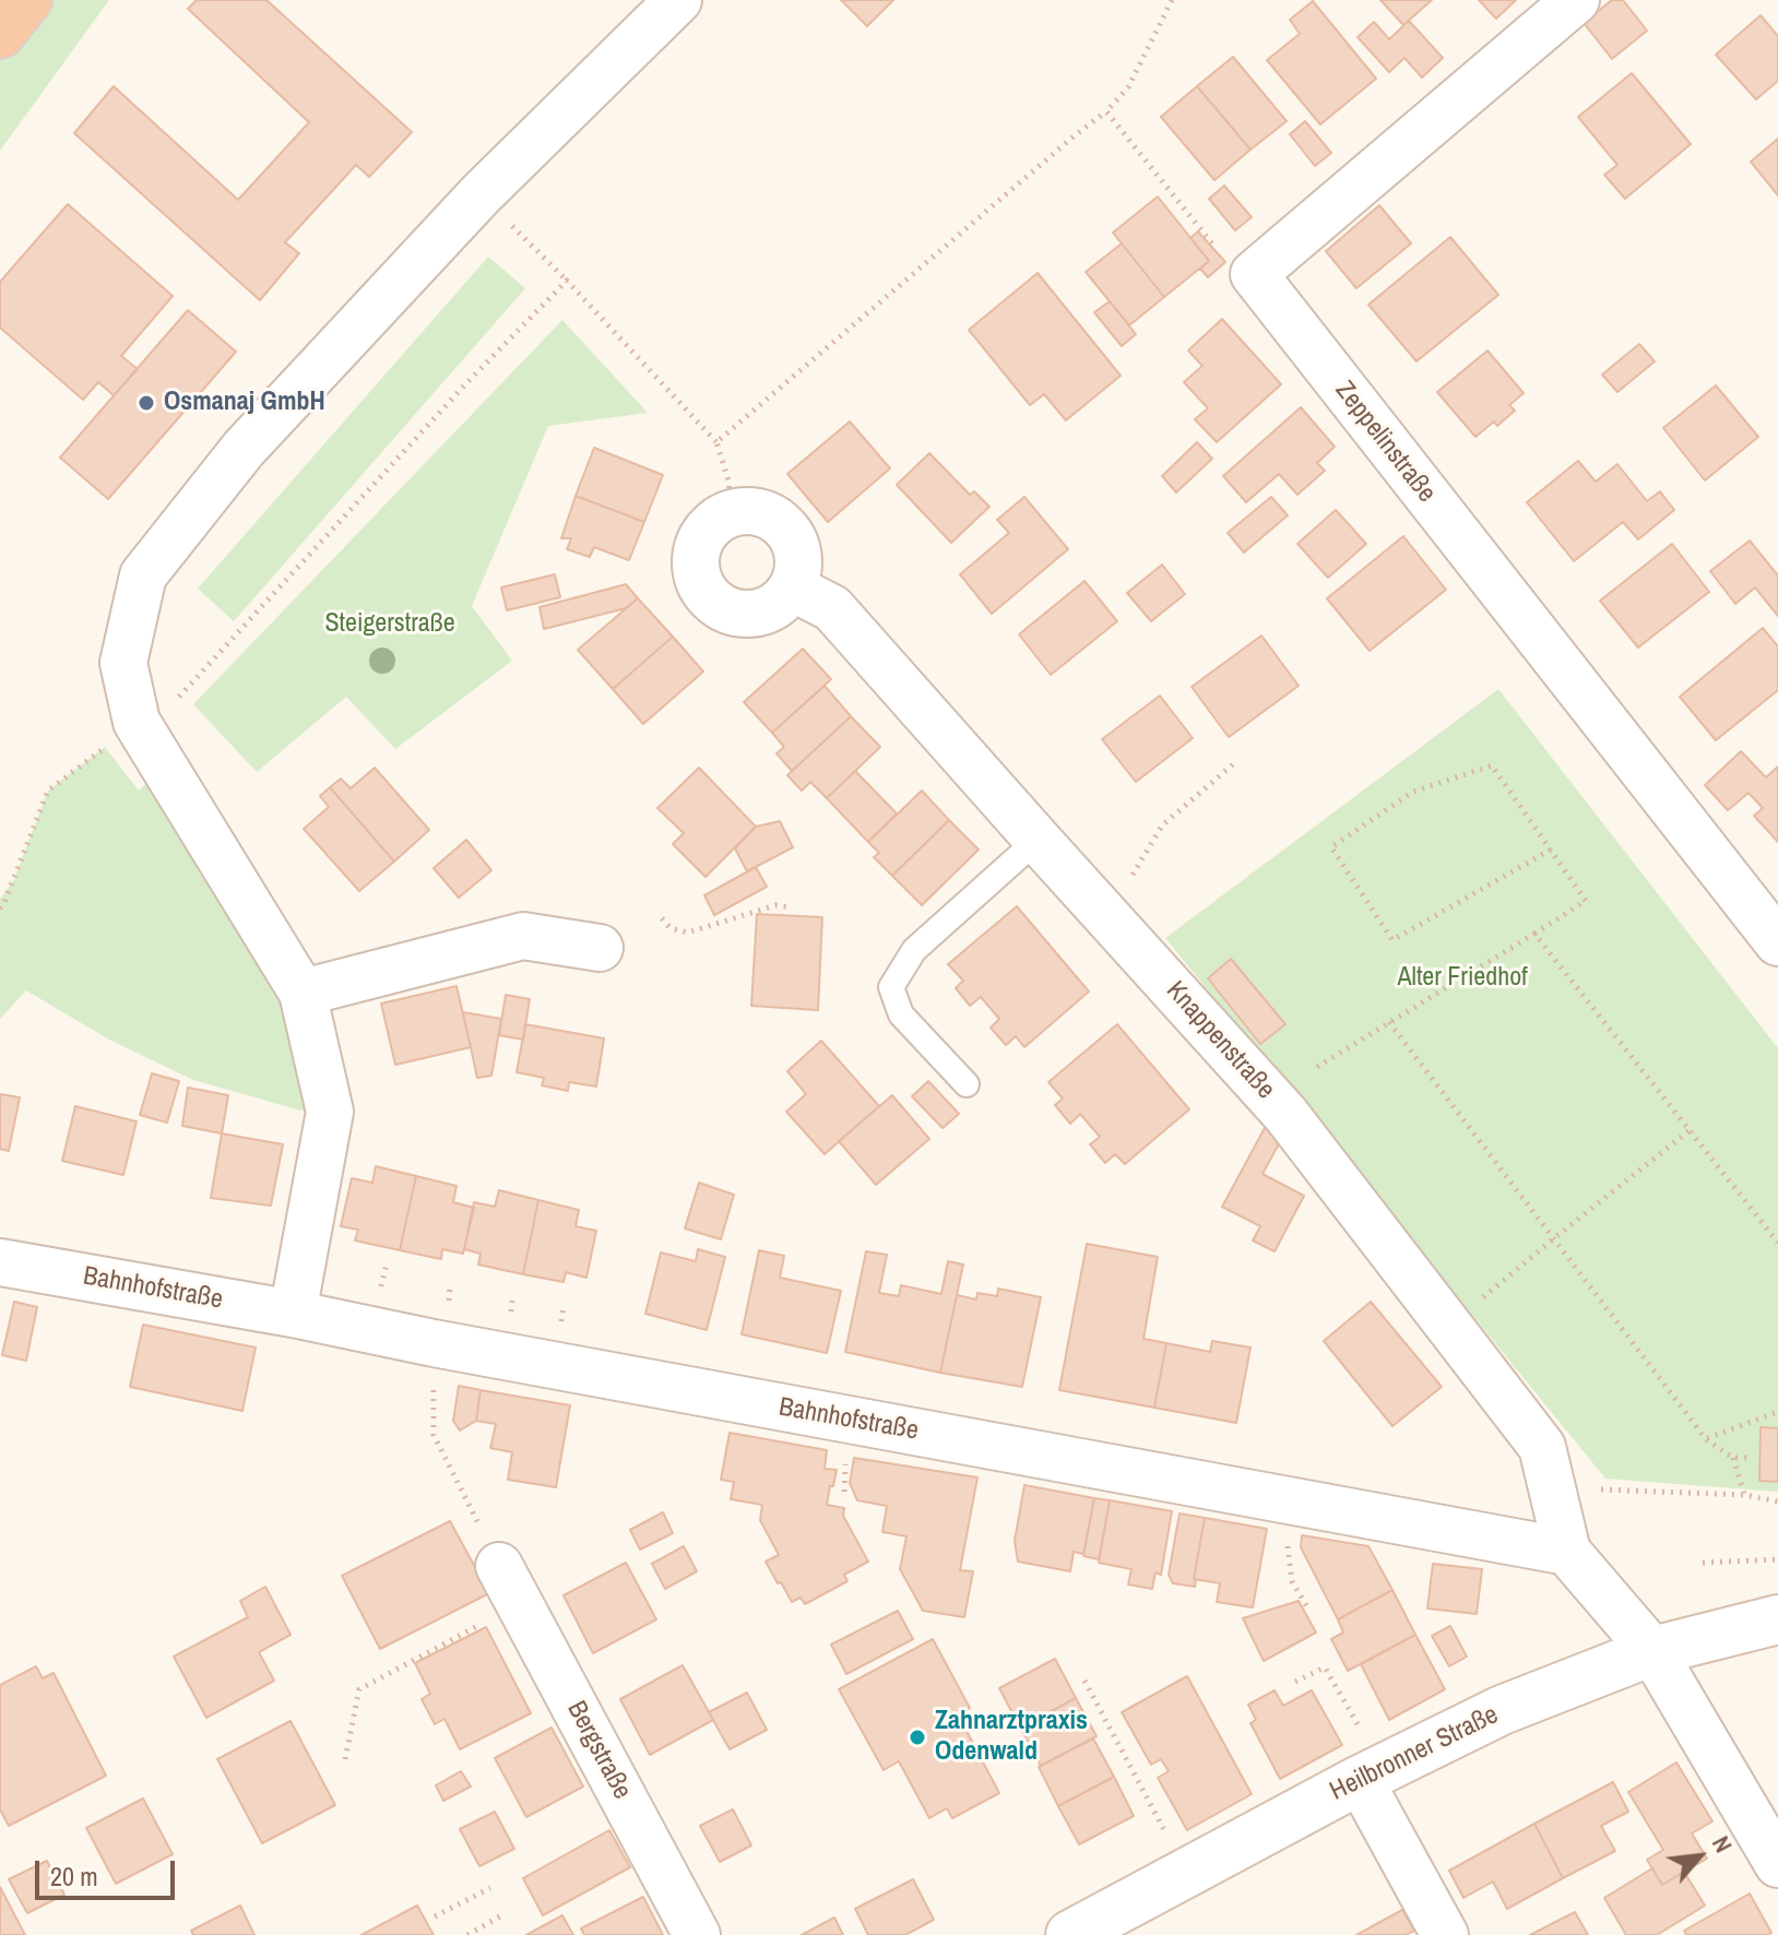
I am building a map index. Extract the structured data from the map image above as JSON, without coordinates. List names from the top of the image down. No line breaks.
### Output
{"streets":{"main road":["Heilbronner Straße"],"street":["Zeppelinstraße","Knappenstraße","Bahnhofstraße","Bergstraße"]},"crossings":[["Knappenstraße","Bahnhofstraße"]],"parks":["Steigerstraße","Alter Friedhof"],"places":["Osmanaj GmbH","Zahnarztpraxis Odenwald"],"scale_bar":"20 m","north":"top right"}
